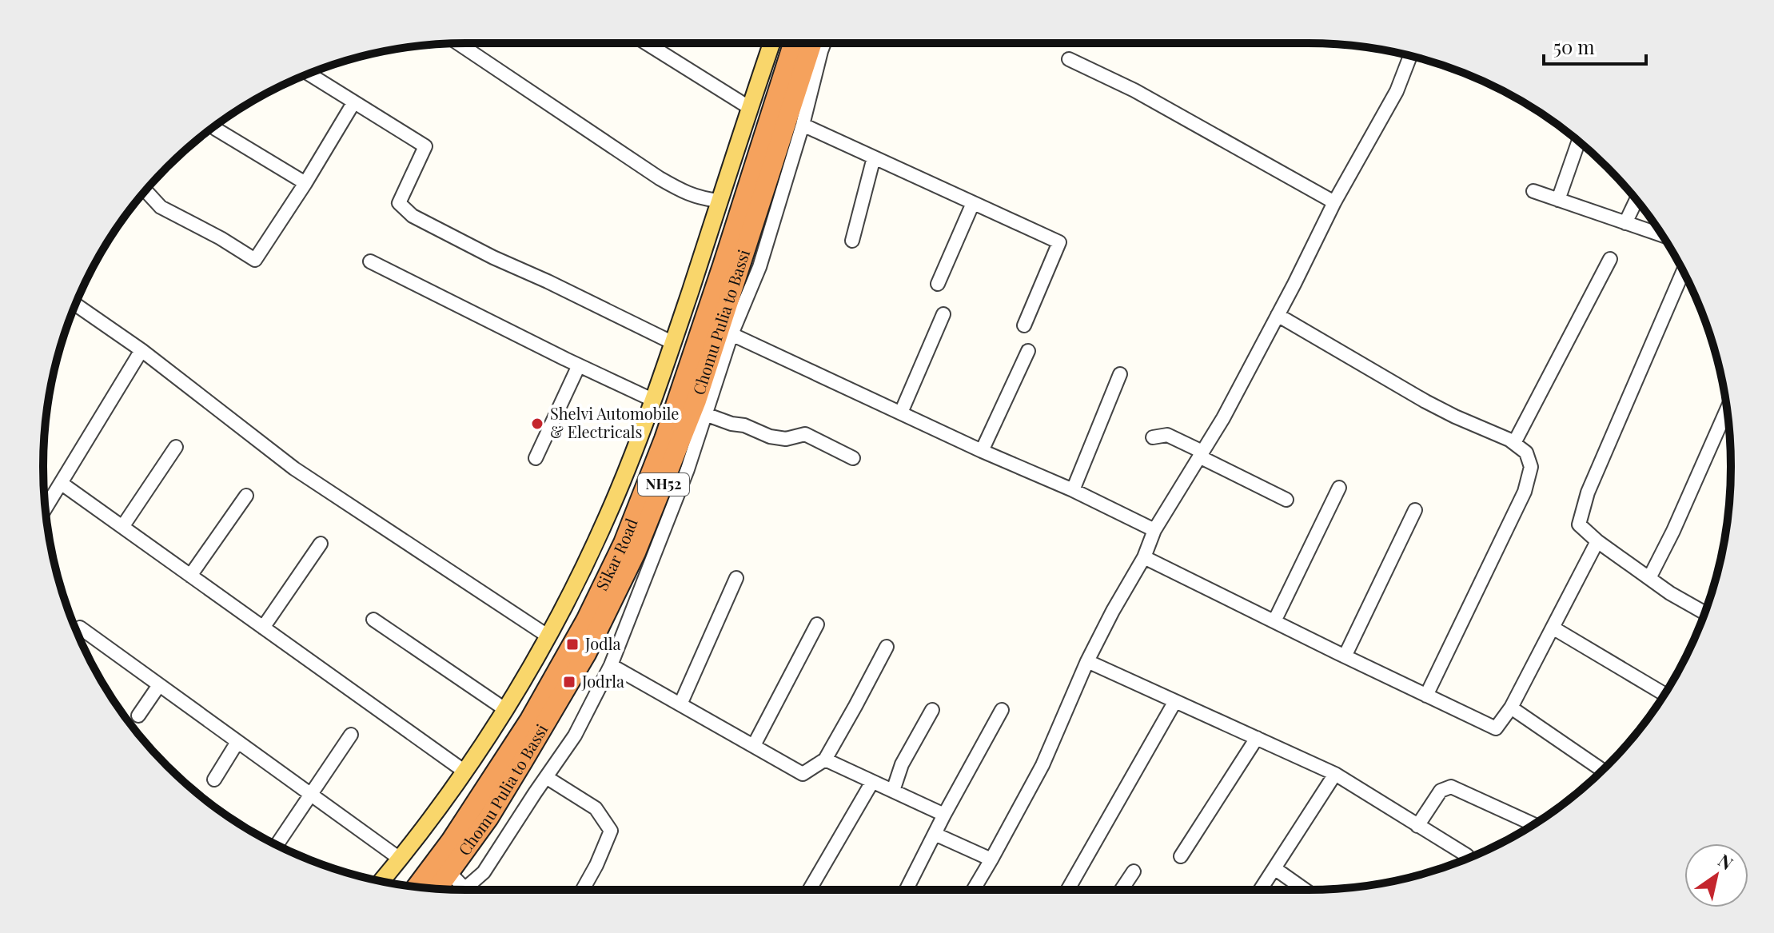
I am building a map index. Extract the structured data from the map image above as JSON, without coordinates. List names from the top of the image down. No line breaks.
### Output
{"streets":{"highway":["Chomu Pulia to Bassi","NH52","Sikar Road"]},"places":{"other":["Shelvi Automobile & Electricals"],"transit":["Jodla","Jodrla"]},"scale_bar":"50 m","north":"top right"}
